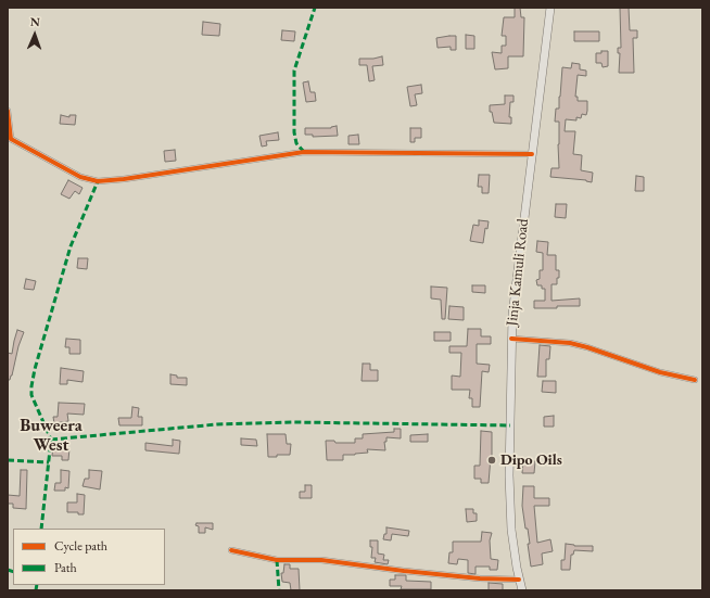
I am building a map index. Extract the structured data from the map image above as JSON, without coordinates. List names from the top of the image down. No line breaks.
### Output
{"streets":{"main road":["Jinja Kamuli Road"]},"districts":["Buweera West"],"places":["Dipo Oils"],"legend":["Cycle path","Path"],"north":"top"}
